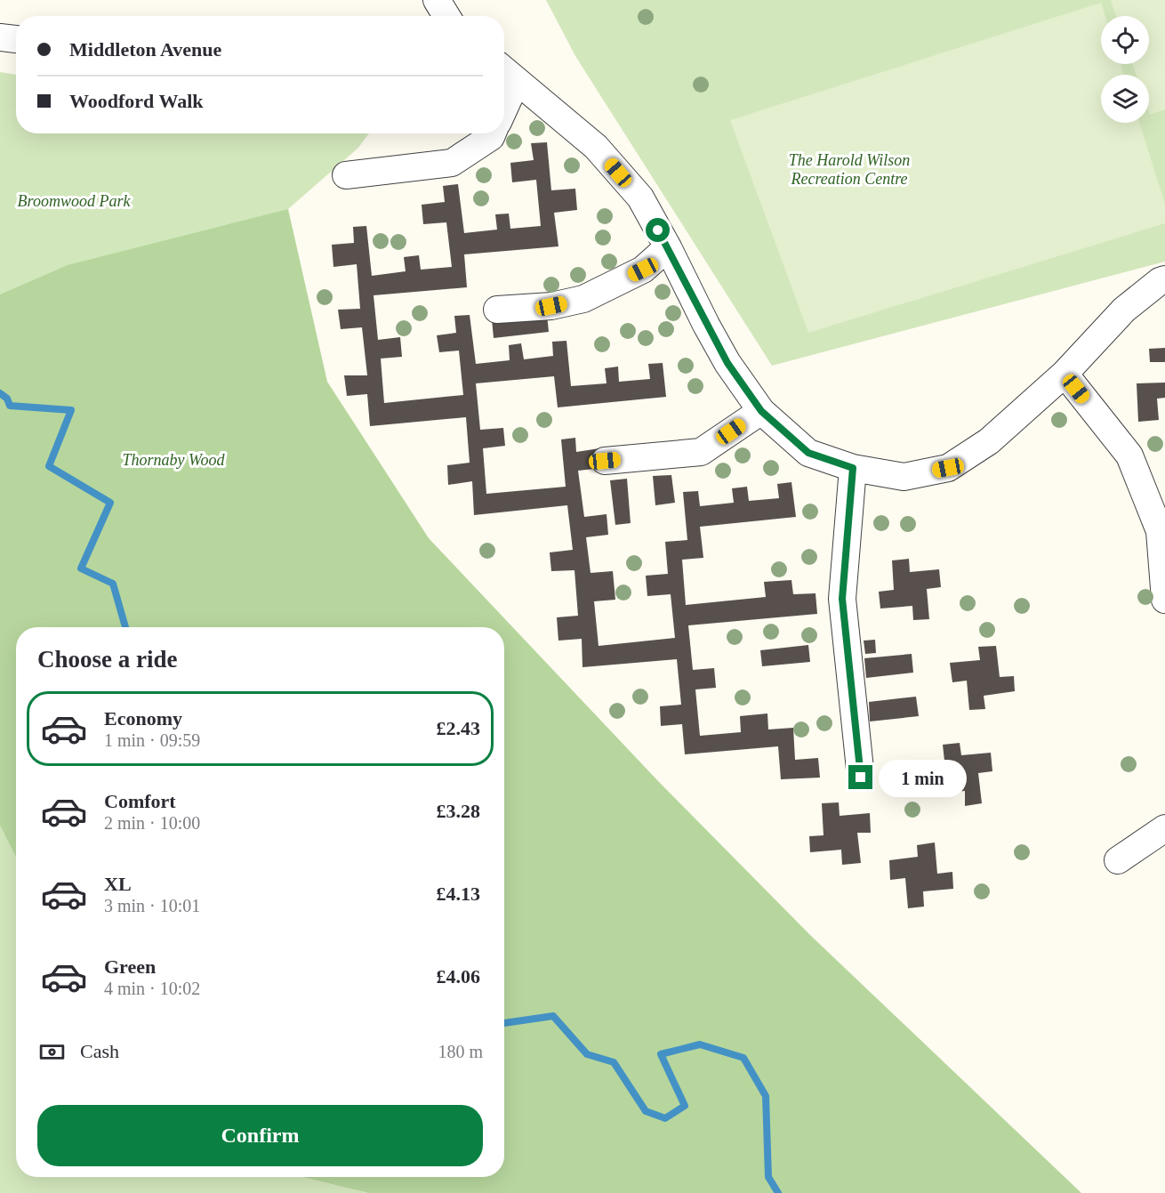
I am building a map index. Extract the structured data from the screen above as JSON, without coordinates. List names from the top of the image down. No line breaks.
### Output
{"parks":["The Harold Wilson Recreation Centre","Broomwood Park","Thornaby Wood"],"page":{"banner":["Middleton Avenue","Woodford Walk"],"heading":"Choose a ride","list":[{"name":"Economy","note":"1 min · 09:59","value":"£2.43"},{"name":"Comfort","note":"2 min · 10:00","value":"£3.28"},{"name":"XL","note":"3 min · 10:01","value":"£4.13"},{"name":"Green","note":"4 min · 10:02","value":"£4.06"}],"bubble":"1 min","pay":["Cash","180 m"],"buttons":"Confirm"}}
